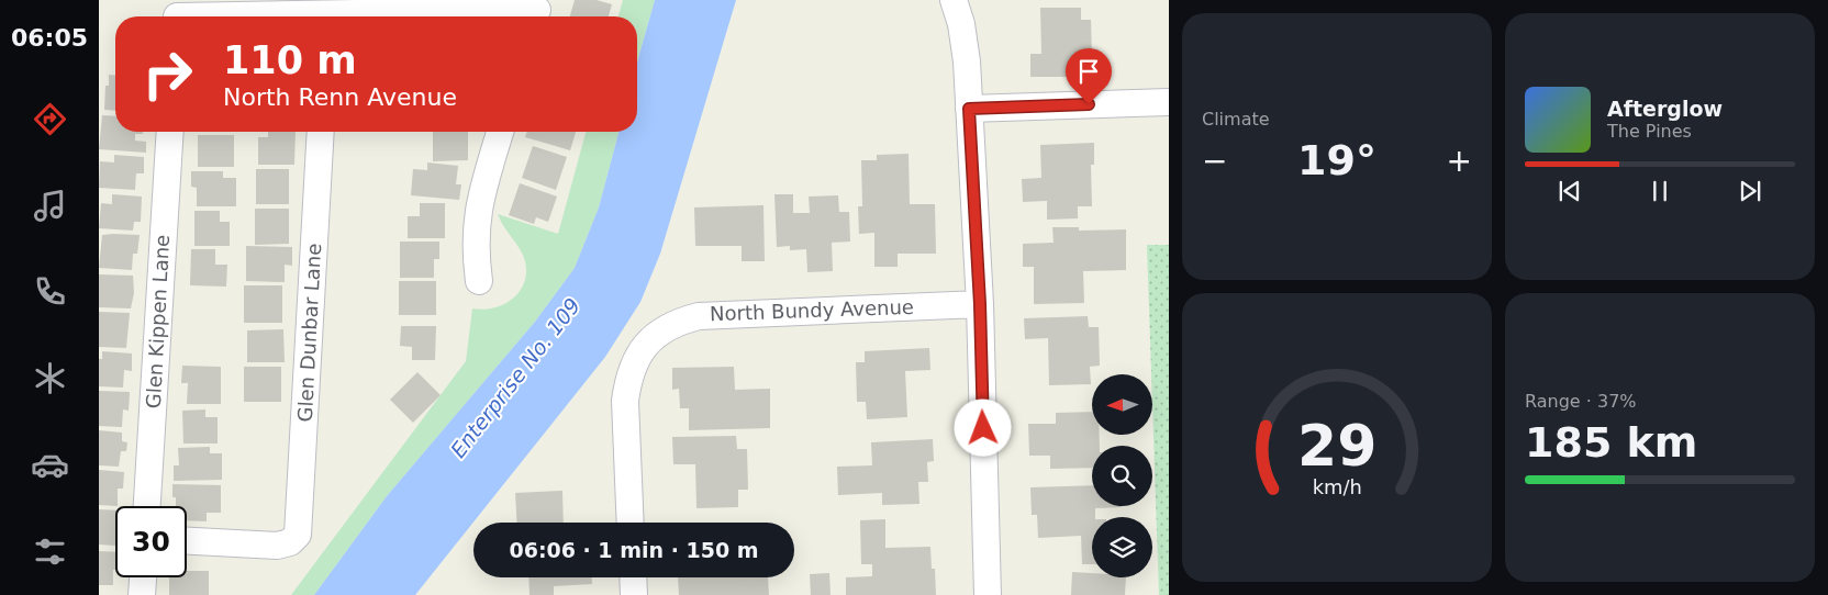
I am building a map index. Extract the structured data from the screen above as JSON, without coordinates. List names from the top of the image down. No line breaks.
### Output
{"streets":{"street":["North Bundy Avenue","Glen Kippen Lane","Glen Dunbar Lane"]},"water":["Enterprise No. 109"],"north":"left","page":{"tabs":"06:05","tile":["Climate",["Range · 37%","185 km"]],"turn":["110 m","North Renn Avenue"],"song":["Afterglow","The Pines"],"heat":["−","19°","+"],"limit":"30","trip":"06:06 · 1 min · 150 m","gauge":["29","km/h"]}}
